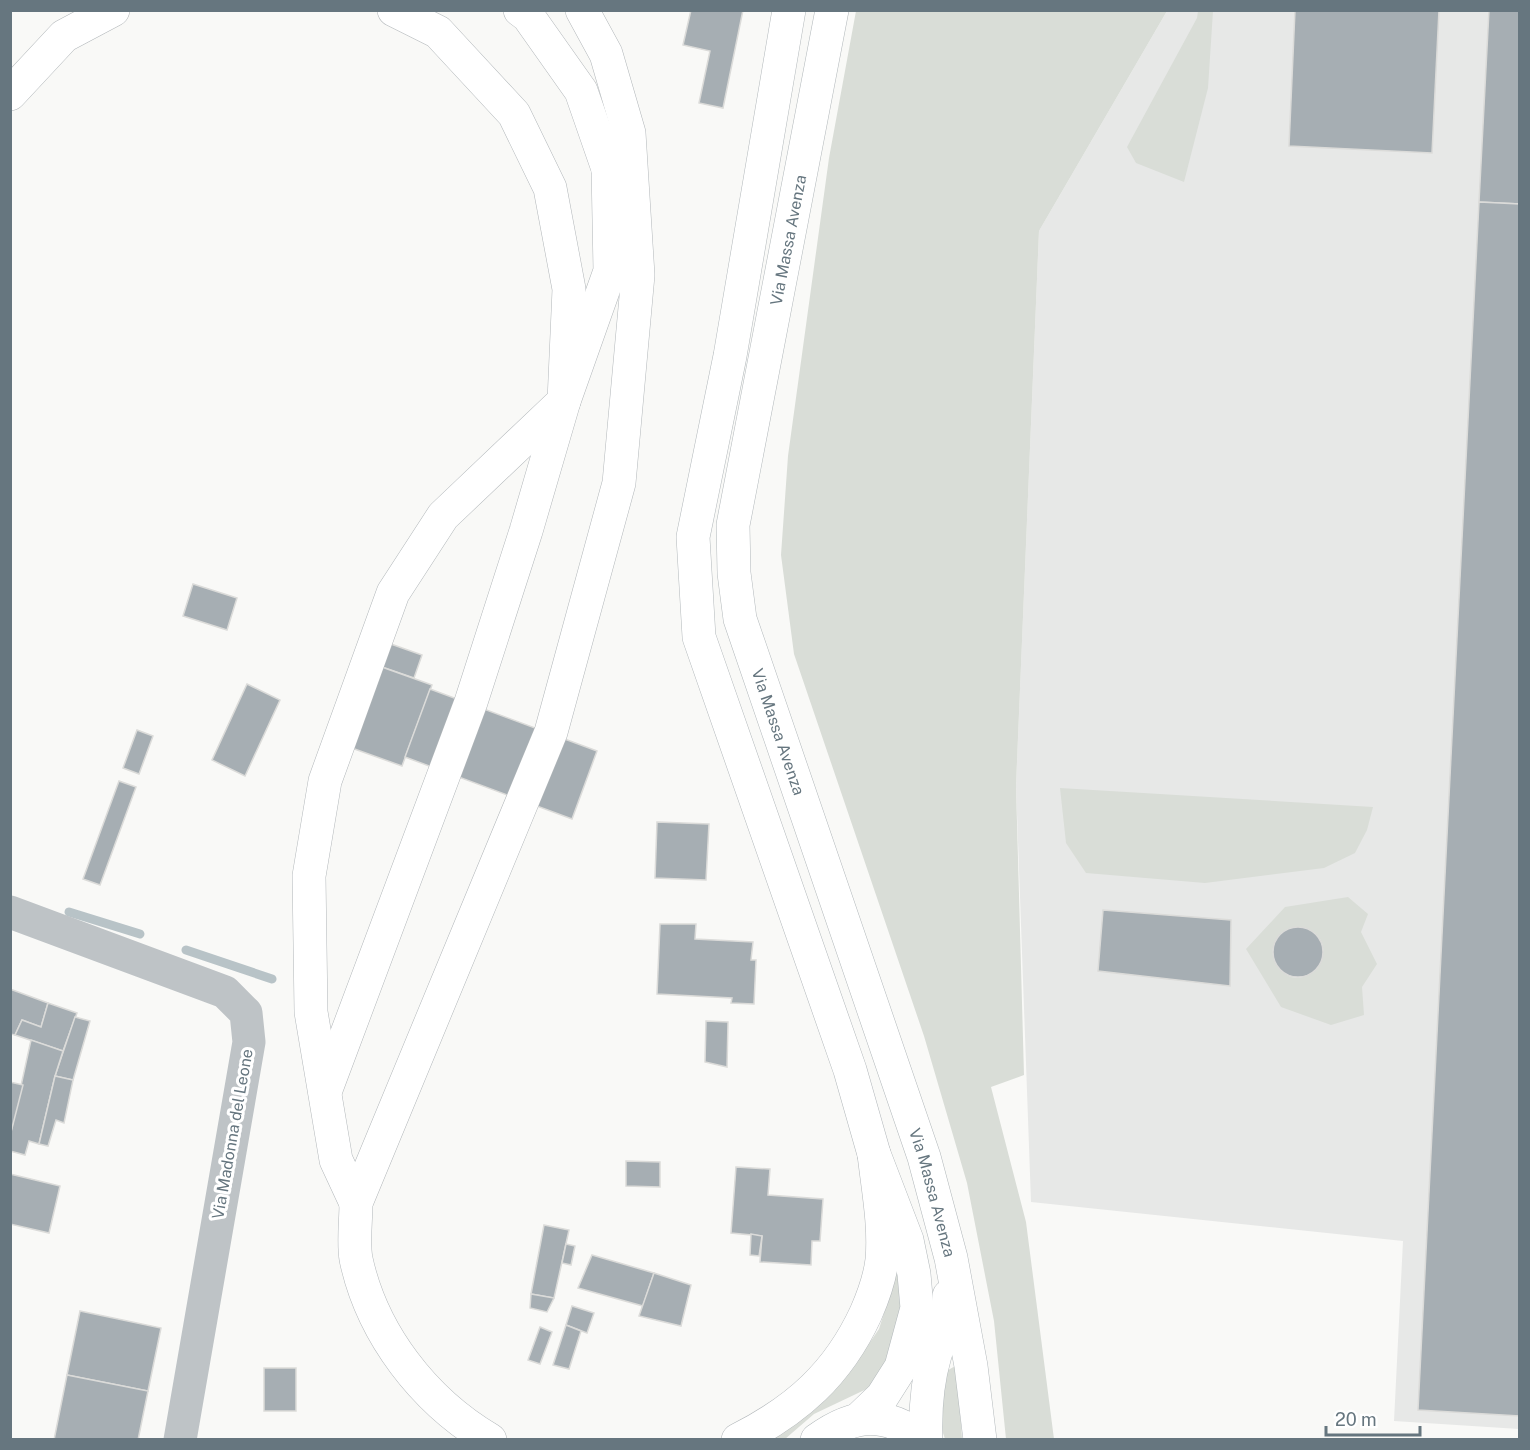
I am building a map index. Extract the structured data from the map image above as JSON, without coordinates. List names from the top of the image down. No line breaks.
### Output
{"streets":{"main road":["Via Massa Avenza"],"street":["Via Madonna del Leone"]},"scale_bar":"20 m"}
